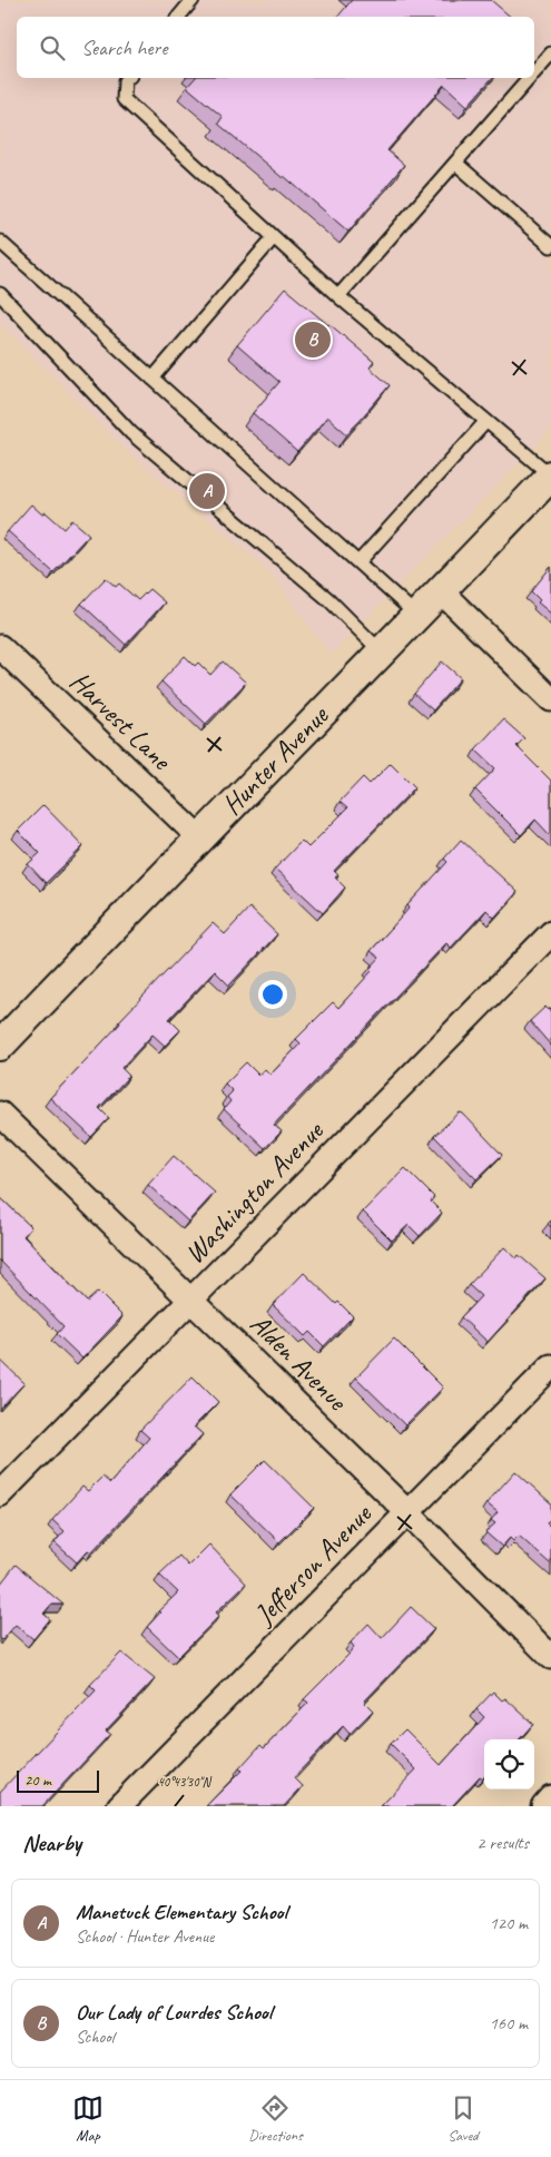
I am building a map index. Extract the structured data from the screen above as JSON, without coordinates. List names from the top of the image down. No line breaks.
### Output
{"streets":{"street":["Harvest Lane","Hunter Avenue","Washington Avenue","Alden Avenue","Jefferson Avenue"]},"crossings":[["Harvest Lane","Hunter Avenue"],["Washington Avenue","Alden Avenue"],["Alden Avenue","Jefferson Avenue"]],"scale_bar":"20 m","page":{"search":"Search here","pins":["B","A"],"scale":"20 m","heading":["Nearby","2 results"],"list":[{"mark":"A","name":"Manetuck Elementary School","note":"School · Hunter Avenue","value":"120 m"},{"mark":"B","name":"Our Lady of Lourdes School","note":"School","value":"160 m"}],"nav":["Map","Directions","Saved"]},"coordinates":["40°43'30\"N"]}
